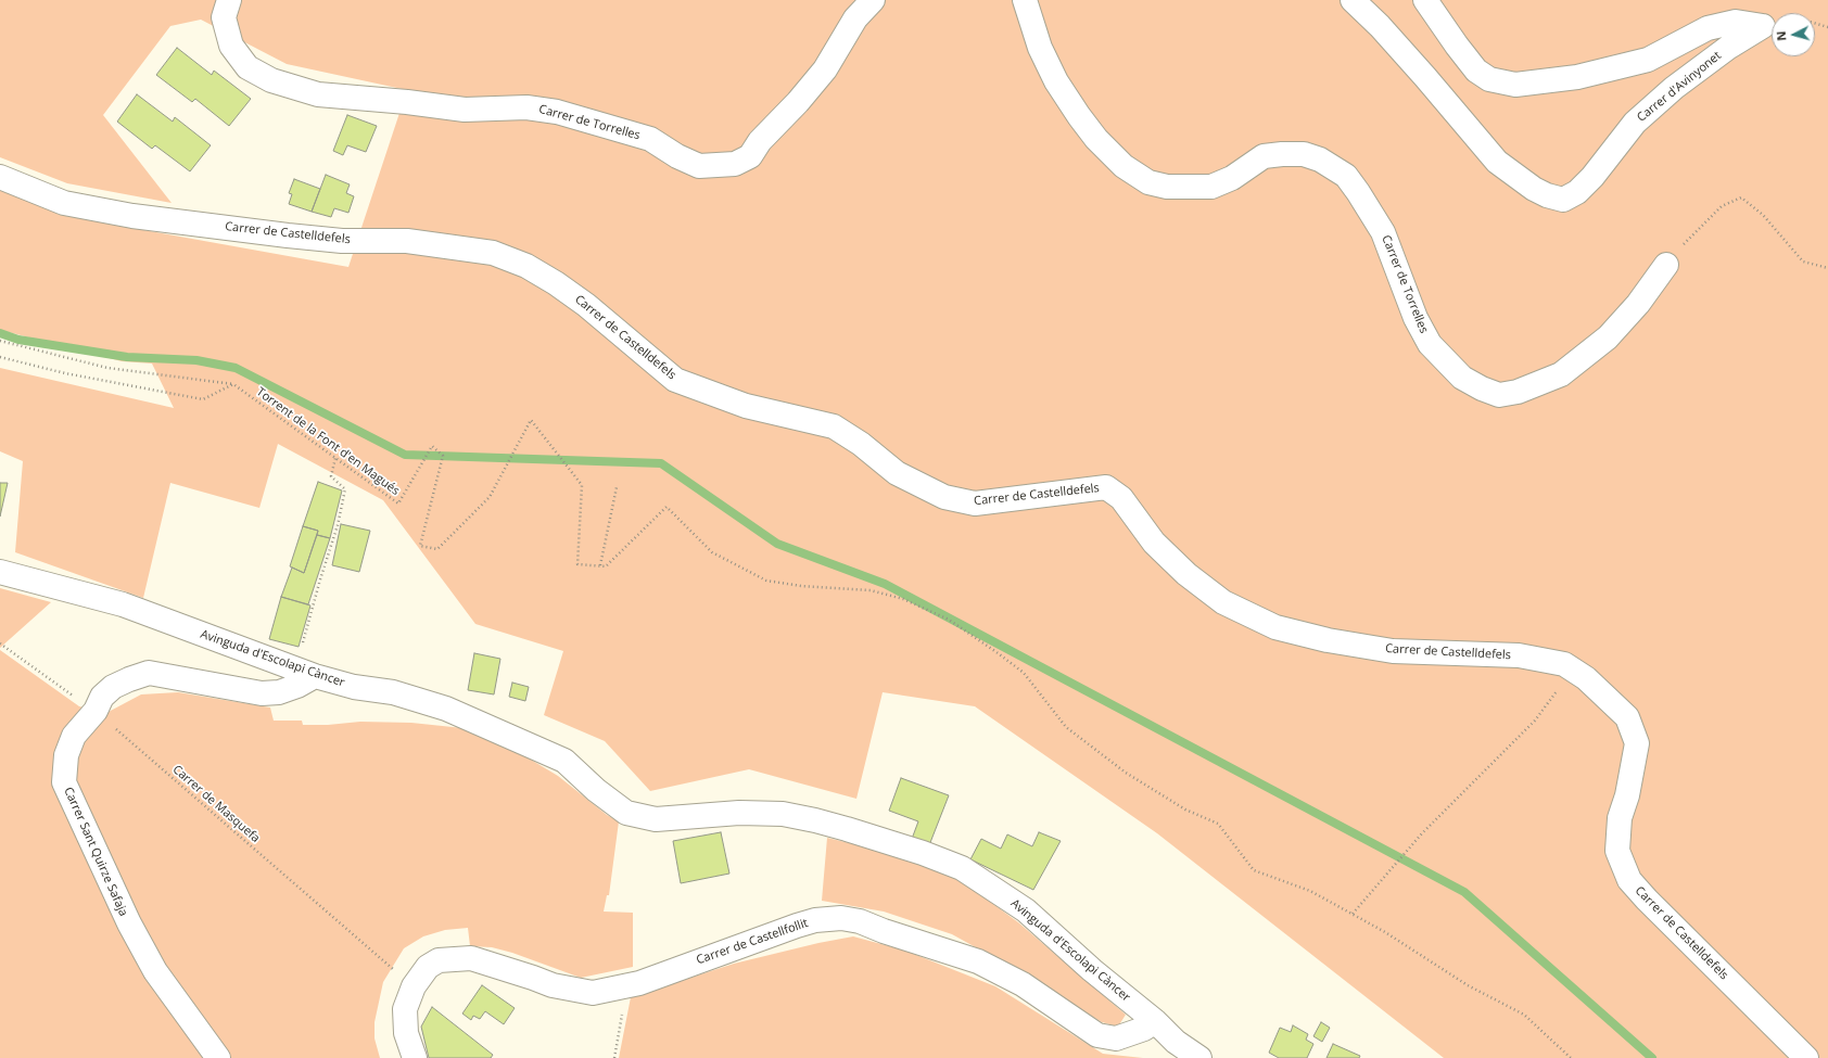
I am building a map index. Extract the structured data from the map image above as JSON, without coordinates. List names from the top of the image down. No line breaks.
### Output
{"streets":{"street":["Carrer d'Avinyonet","Carrer de Torrelles","Carrer de Castelldefels","Avinguda d'Escolapi Càncer","Carrer Sant Quirze Safaja","Carrer de Castellfollit"],"path":["Torrent de la Font d'en Magués","Carrer de Masquefa"]},"crossings":[["Avinguda d'Escolapi Càncer","Carrer Sant Quirze Safaja"],["Avinguda d'Escolapi Càncer","Carrer de Castellfollit"],["Carrer de Masquefa","Carrer Sant Quirze Safaja"],["Carrer de Masquefa","Carrer de Castellfollit"]],"north":"left"}
